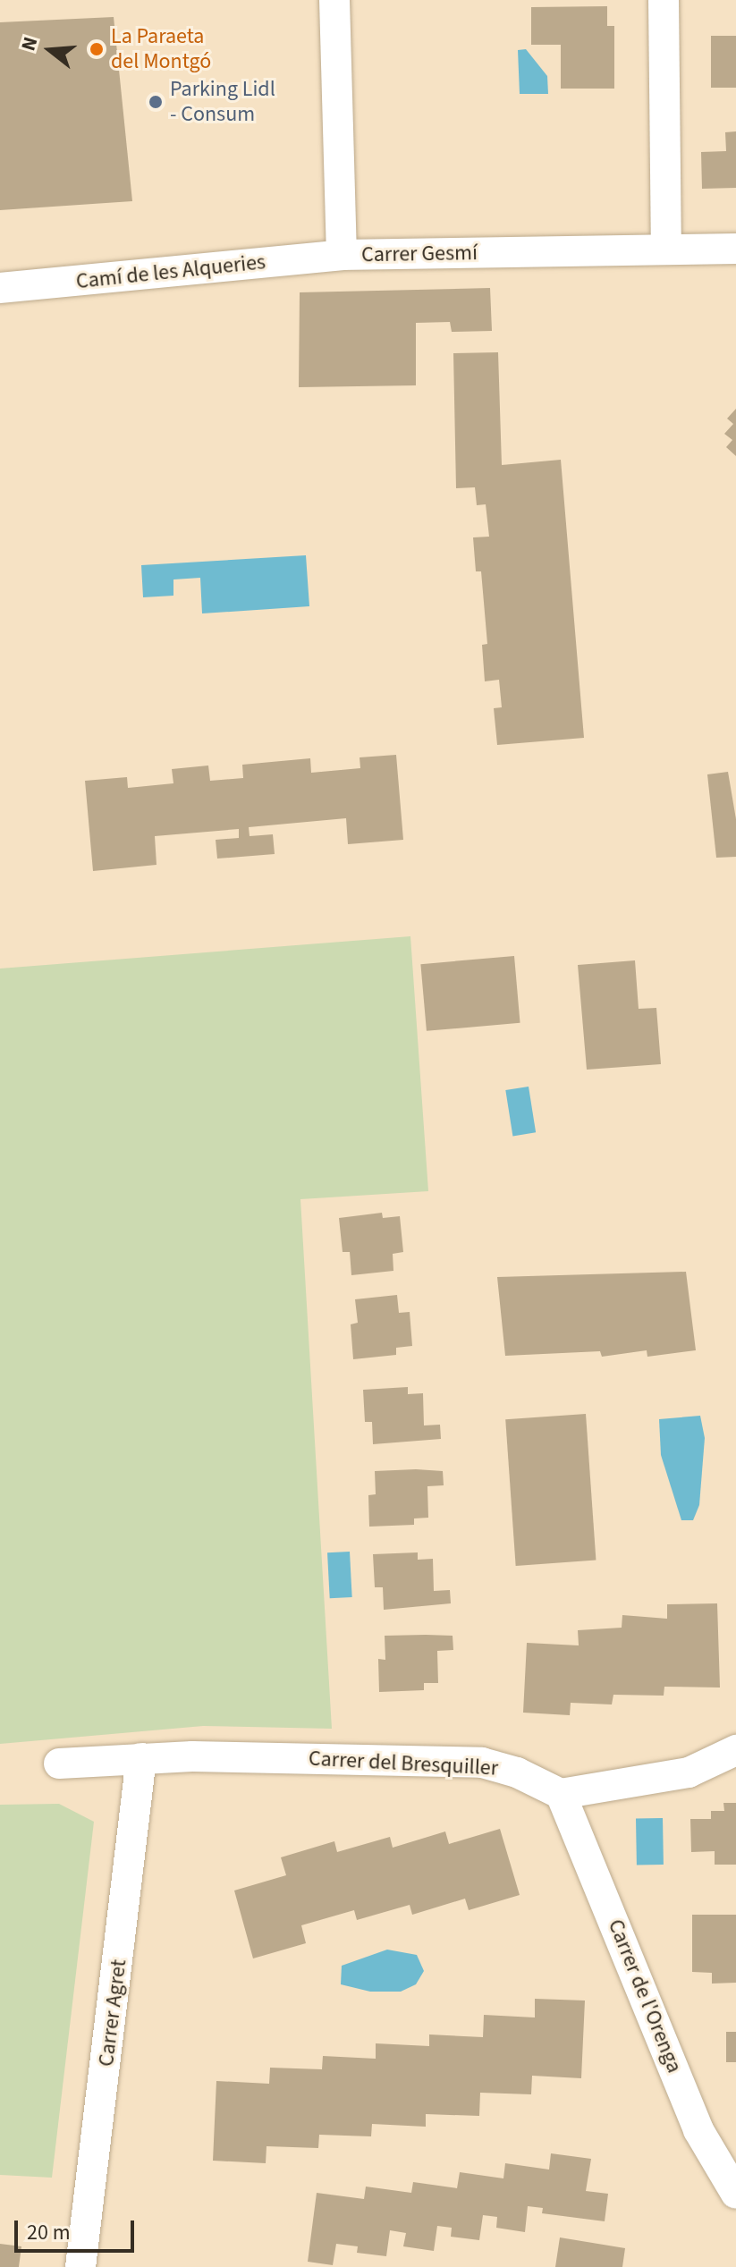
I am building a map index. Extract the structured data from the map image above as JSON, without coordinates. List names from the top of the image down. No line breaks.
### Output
{"streets":{"street":["Carrer Gesmí","Camí de les Alqueries","Carrer del Bresquiller","Carrer de l'Orenga","Carrer Agret"]},"crossings":[["Carrer Gesmí","Camí de les Alqueries"],["Carrer del Bresquiller","Carrer de l'Orenga"],["Carrer del Bresquiller","Carrer Agret"]],"places":["La Paraeta del Montgó","Parking Lidl - Consum"],"scale_bar":"20 m","north":"left"}
